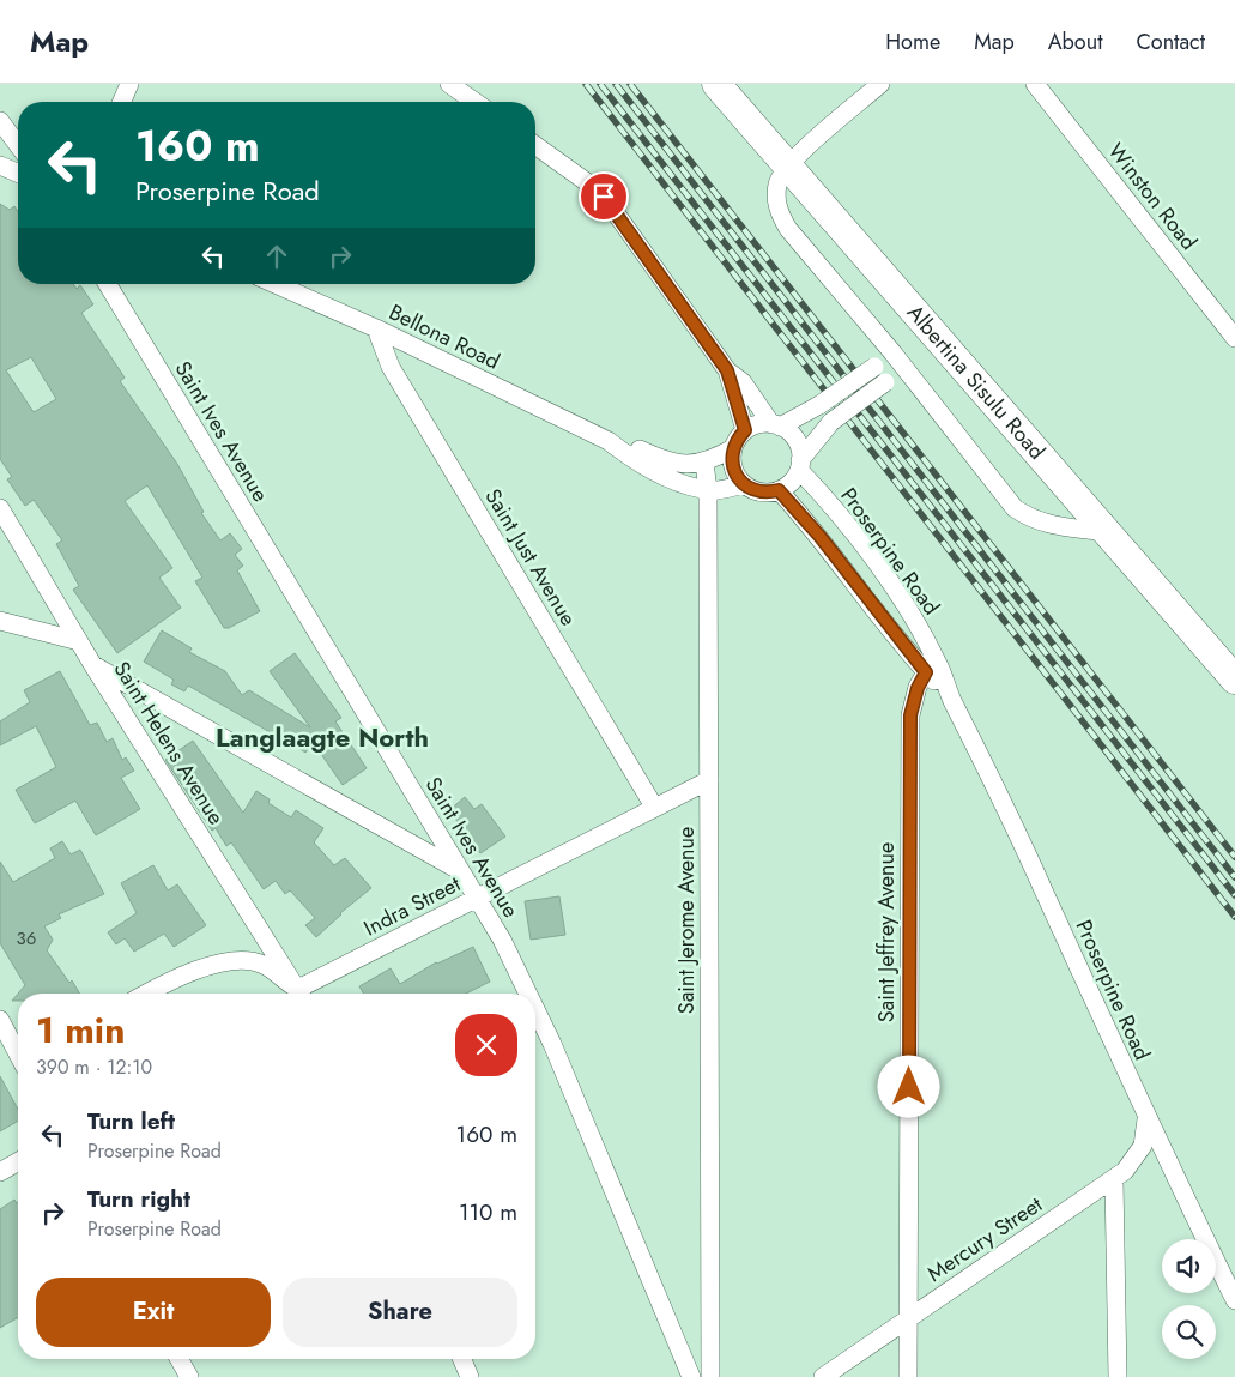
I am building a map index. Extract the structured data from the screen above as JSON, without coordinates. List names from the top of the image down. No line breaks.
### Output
{"streets":{"main road":["Albertina Sisulu Road"],"street":["Winston Road","Bellona Road","Saint Ives Avenue","Proserpine Road","Saint Just Avenue","Saint Helens Avenue","Indra Street","Saint Jerome Avenue","Saint Jeffrey Avenue","Mercury Street"]},"crossings":[["Bellona Road","Saint Just Avenue"],["Bellona Road","Saint Jerome Avenue"],["Saint Ives Avenue","Indra Street"],["Proserpine Road","Saint Jeffrey Avenue"],["Proserpine Road","Mercury Street"],["Saint Just Avenue","Indra Street"],["Indra Street","Saint Jerome Avenue"],["Saint Jeffrey Avenue","Mercury Street"]],"districts":["Langlaagte North"],"house_numbers":["36"],"page":{"header":"Map","nav":["Home","Map","About","Contact"],"turn":["160 m","Proserpine Road"],"heading":["1 min","390 m · 12:10"],"list":[{"name":"Turn left","note":"Proserpine Road","value":"160 m"},{"name":"Turn right","note":"Proserpine Road","value":"110 m"}],"buttons":["Exit","Share"]}}
